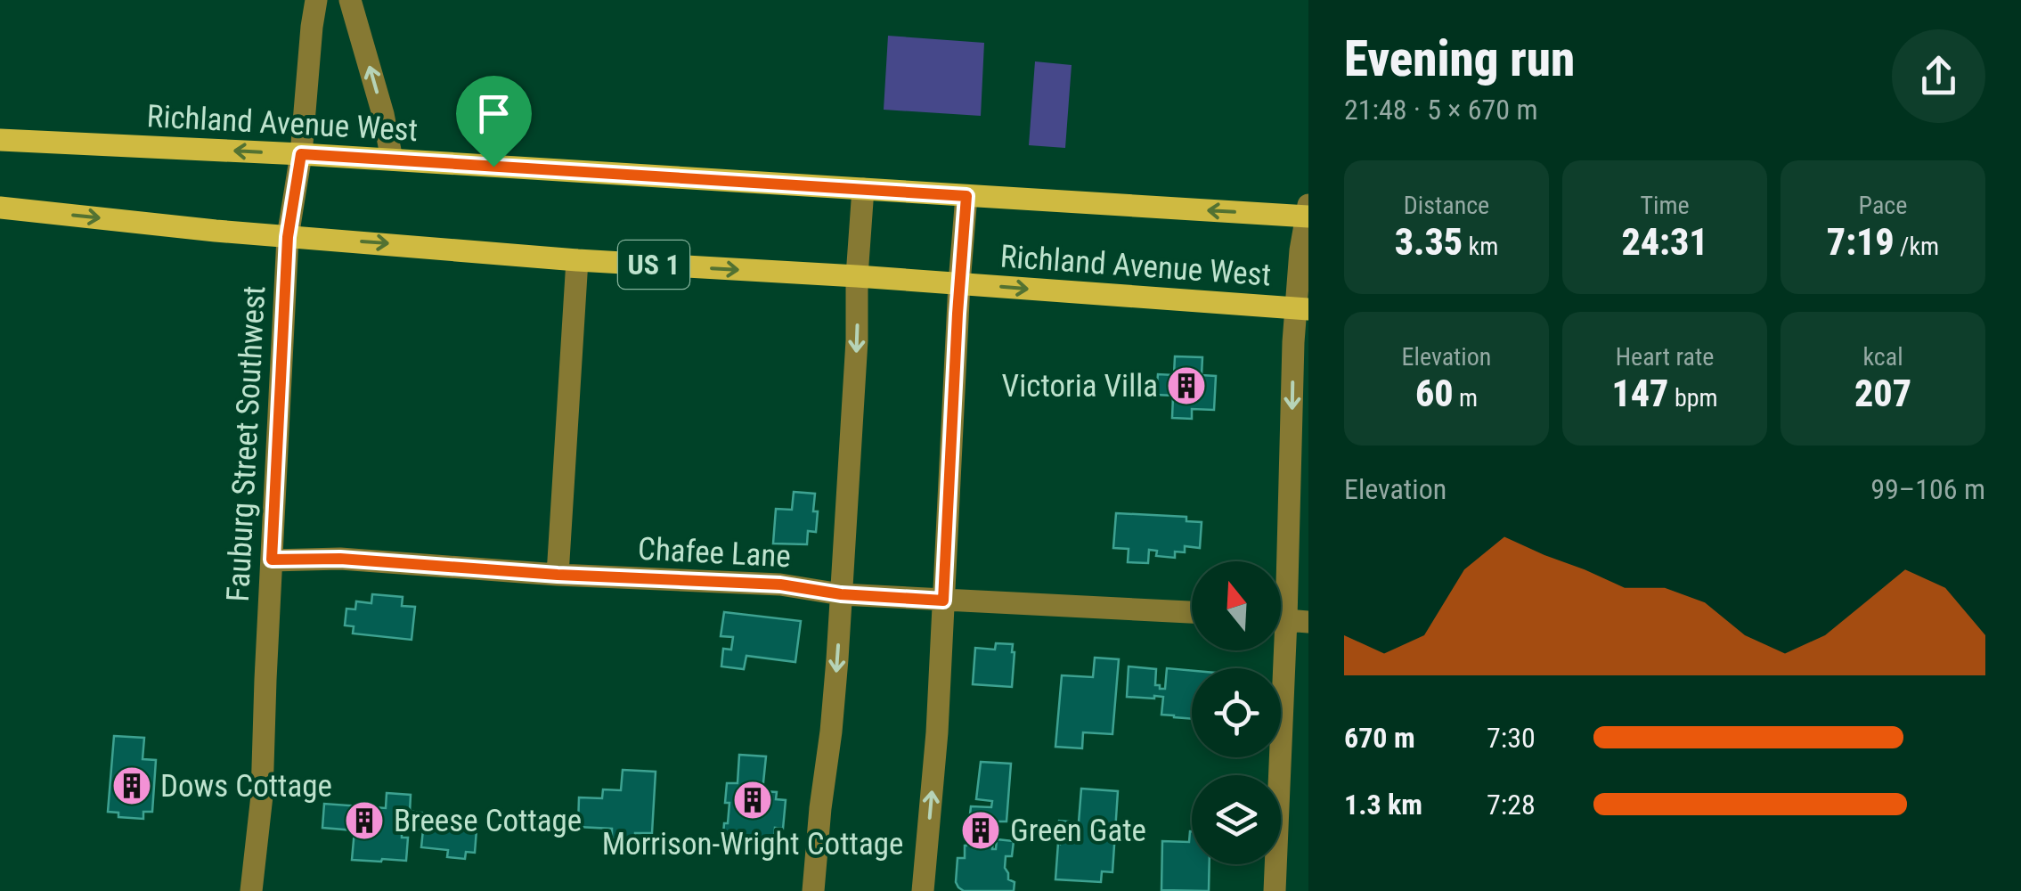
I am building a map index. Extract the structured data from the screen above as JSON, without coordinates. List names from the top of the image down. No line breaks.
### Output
{"streets":{"main road":["Richland Avenue West","US 1"],"street":["Fauburg Street Southwest","Chafee Lane"]},"crossings":[["Richland Avenue West","Fauburg Street Southwest"],["Fauburg Street Southwest","Chafee Lane"]],"places":{"building":["Victoria Villa","Dows Cottage","Morrison-Wright Cottage","Breese Cottage","Green Gate"]},"north":"top","page":{"heading":["Evening run","21:48 · 5 × 670 m"],"stats":[["Distance","3.35 km"],["Time","24:31"],["Pace","7:19 /km"],["Elevation","60 m"],["Heart rate","147 bpm"],["kcal","207"]],"chart":["Elevation","99–106 m"],"list":[{"name":"670 m","note":"7:30"},{"name":"1.3 km","note":"7:28"}]}}
